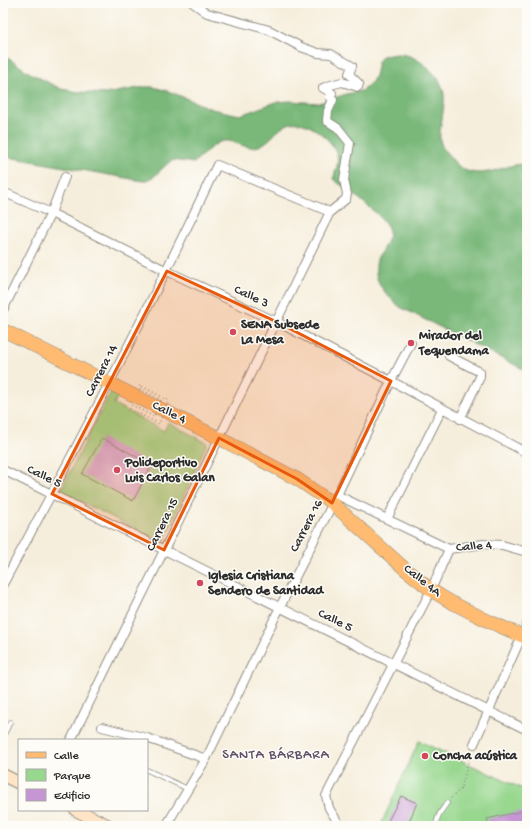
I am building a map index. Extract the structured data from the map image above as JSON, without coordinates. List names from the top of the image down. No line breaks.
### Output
{"streets":{"main road":["Calle 4","Calle 4A"],"street":["Calle 3","Carrera 14","Calle 5","Carrera 15","Carrera 16"]},"crossings":[["Calle 3","Carrera 14"],["Calle 3","Carrera 15"],["Calle 3","Carrera 16"],["Carrera 14","Calle 4"],["Carrera 14","Calle 5"],["Carrera 14","Carrera 15"],["Calle 4","Carrera 15"],["Calle 4","Carrera 16"],["Calle 4","Calle 4A"],["Calle 5","Carrera 15"],["Calle 5","Carrera 16"],["Carrera 16","Calle 4A"]],"districts":["SANTA BÁRBARA"],"places":["SENA Subsede La Mesa","Mirador del Tequendama","Polideportivo Luis Carlos Galan","Iglesia Cristiana Sendero de Santidad","Concha acústica"],"legend":["Calle","Parque","Edificio"]}
